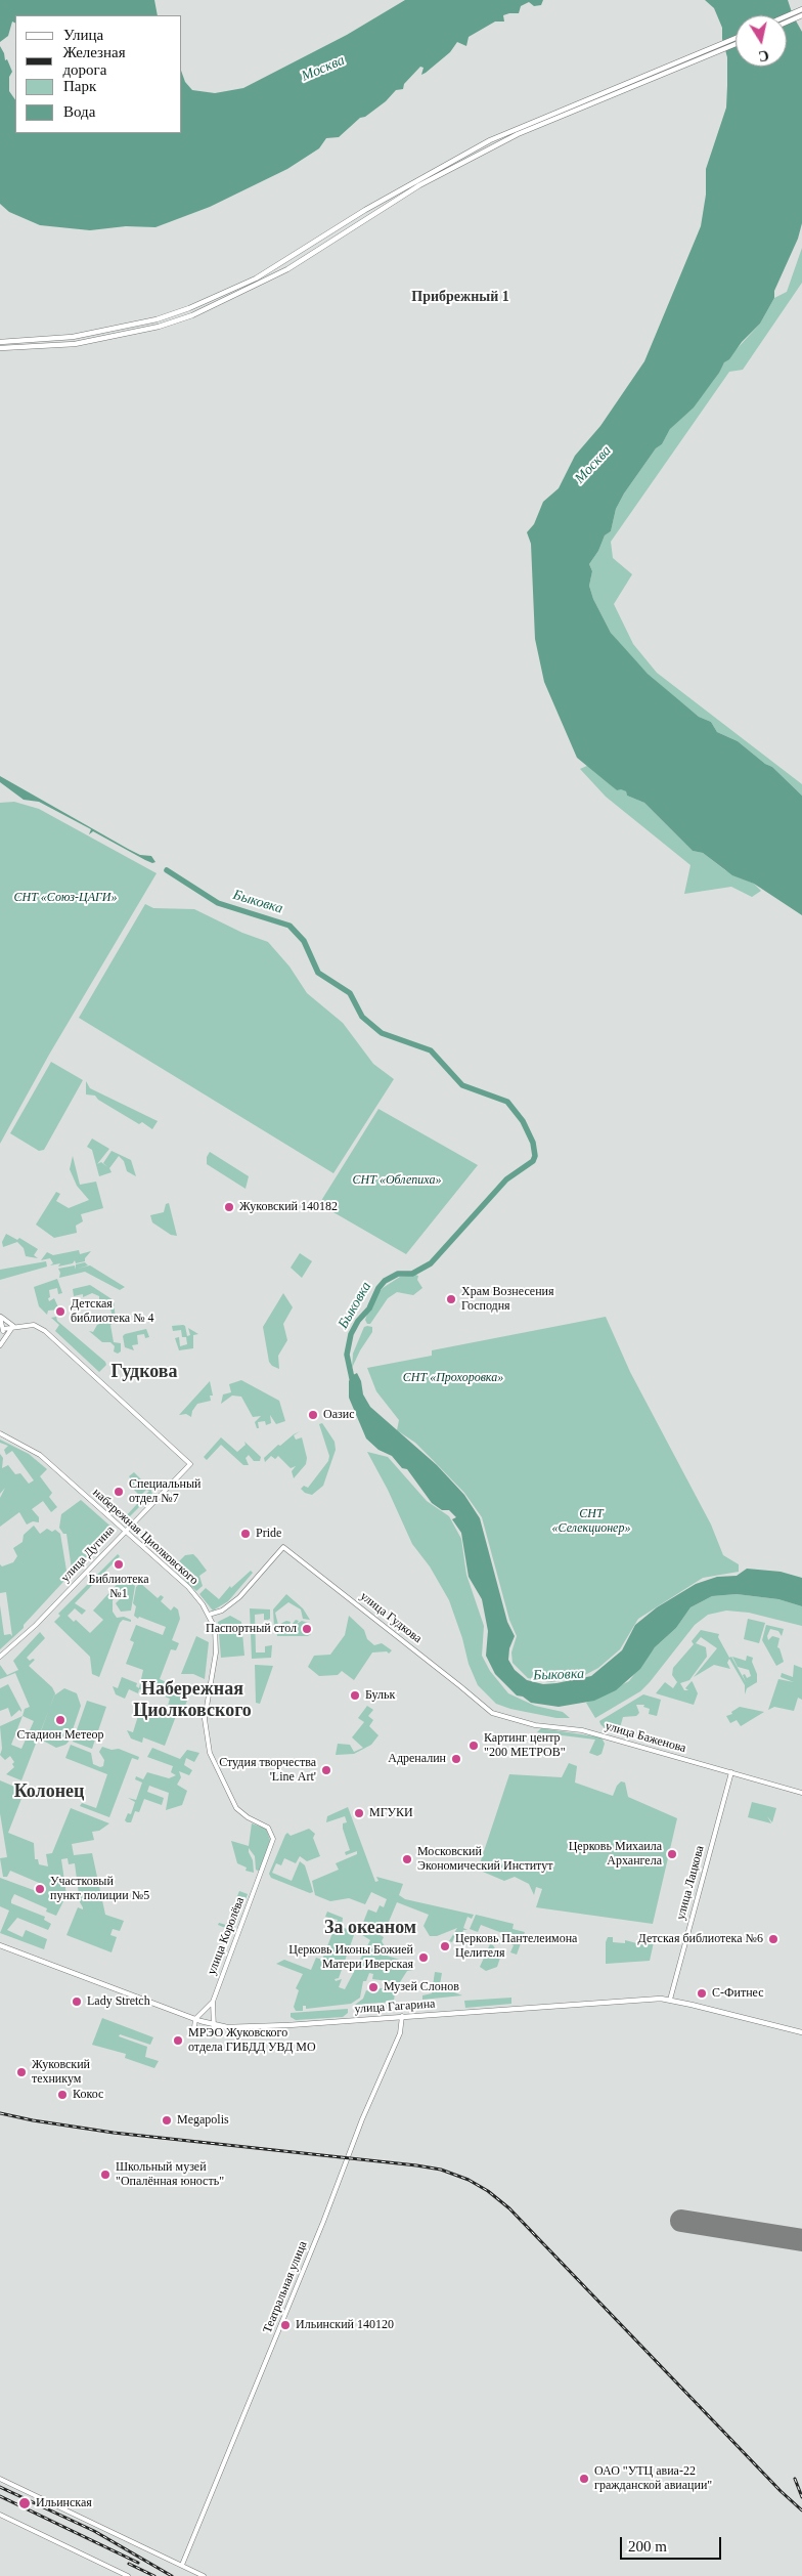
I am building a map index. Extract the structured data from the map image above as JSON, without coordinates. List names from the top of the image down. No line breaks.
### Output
{"streets":{"main road":["улица Гагарина"],"street":["набережная Циолковского","улица Дугина","улица Гудкова","улица Баженова","улица Лацкова","улица Королёва","Театральная улица"]},"crossings":[["набережная Циолковского","улица Дугина"],["набережная Циолковского","улица Гудкова"],["набережная Циолковского","улица Королёва"],["улица Гудкова","улица Баженова"],["улица Баженова","улица Лацкова"],["улица Лацкова","улица Гагарина"],["улица Гагарина","Театральная улица"]],"districts":["Прибрежный 1","Гудкова","Набережная Циолковского","Колонец","За океаном"],"water":["Москва","Быковка"],"parks":["СНТ «Союз-ЦАГИ»","СНТ «Облепиха»","СНТ «Прохоровка»","СНТ «Селекционер»"],"places":["Жуковский 140182","Храм Вознесения Господня","Детская библиотека № 4","Оазис","Специальный отдел №7","Pride","Библиотека №1","Паспортный стол","Бульк","Стадион Метеор","Картинг центр \"200 МЕТРОВ\"","Адреналин","Студия творчества 'Line Art'","МГУКИ","Церковь Михаила Архангела","Московский Экономический Институт","Участковый пункт полиции №5","Детская библиотека №6","Церковь Пантелеимона Целителя","Церковь Иконы Божией Матери Иверская","Музей Слонов","С-Фитнес","Lady Stretch","МРЭО Жуковского отдела ГИБДД УВД МО","Жуковский техникум","Кокос","Megapolis","Школьный музей \"Опалённая юность\"","Ильинский 140120","ОАО \"УТЦ авиа-22 гражданской авиации\"","Ильинская"],"legend":["Улица","Железная дорога","Парк","Вода"],"scale_bar":"200 m","north":"bottom"}
